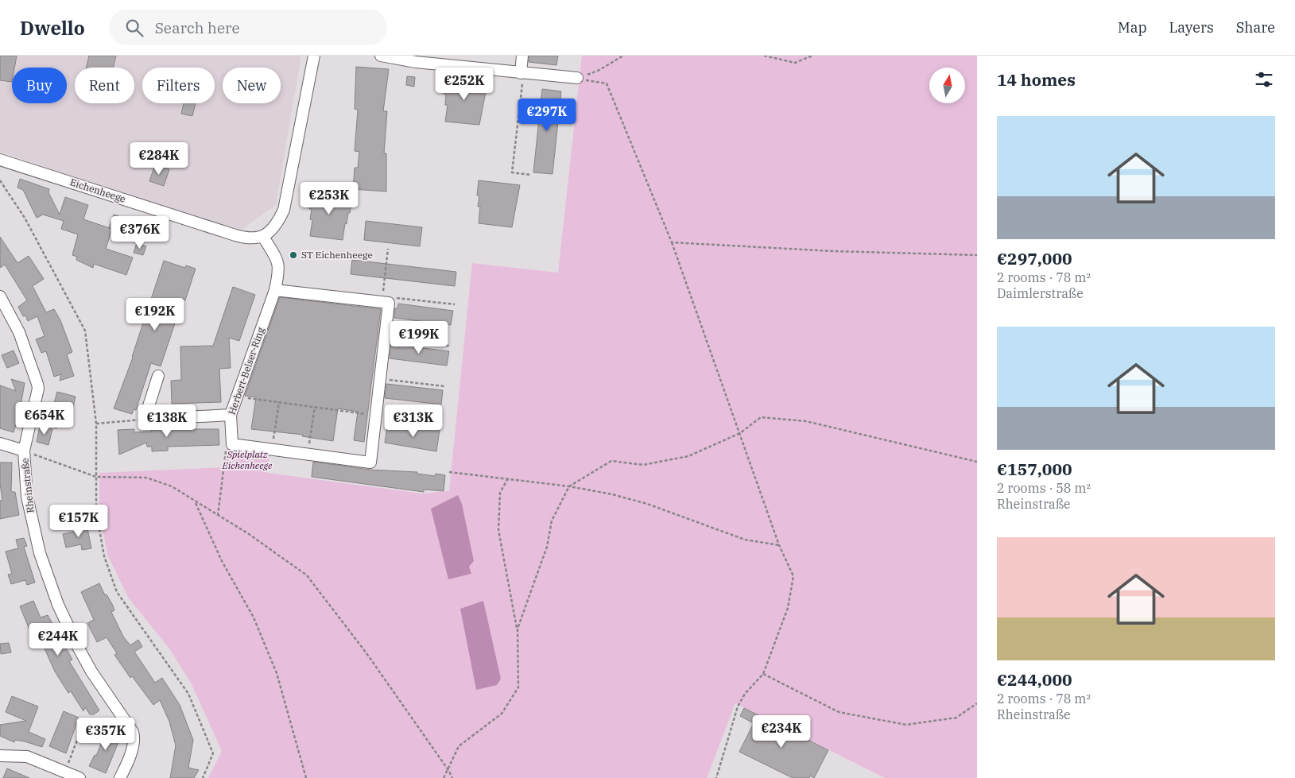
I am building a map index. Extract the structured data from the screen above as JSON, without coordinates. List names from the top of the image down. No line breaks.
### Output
{"streets":{"street":["Eichenheege","Herbert-Belser-Ring","Rheinstraße"]},"crossings":[["Eichenheege","Herbert-Belser-Ring"]],"parks":["Spielplatz Eichenheege"],"places":["ST Eichenheege"],"north":"top","page":{"header":"Dwello","search":"Search here","nav":["Map","Layers","Share"],"heading":"14 homes","price":["€252K","€297K","€284K","€253K","€376K","€192K","€199K","€654K","€138K","€313K","€157K","€244K","€234K","€357K"],"chip":["Buy","Rent","Filters","New"],"list":[{"name":"€297,000","note":"2 rooms · 78 m² · Daimlerstraße"},{"name":"€157,000","note":"2 rooms · 58 m² · Rheinstraße"},{"name":"€244,000","note":"2 rooms · 78 m² · Rheinstraße"}]}}
